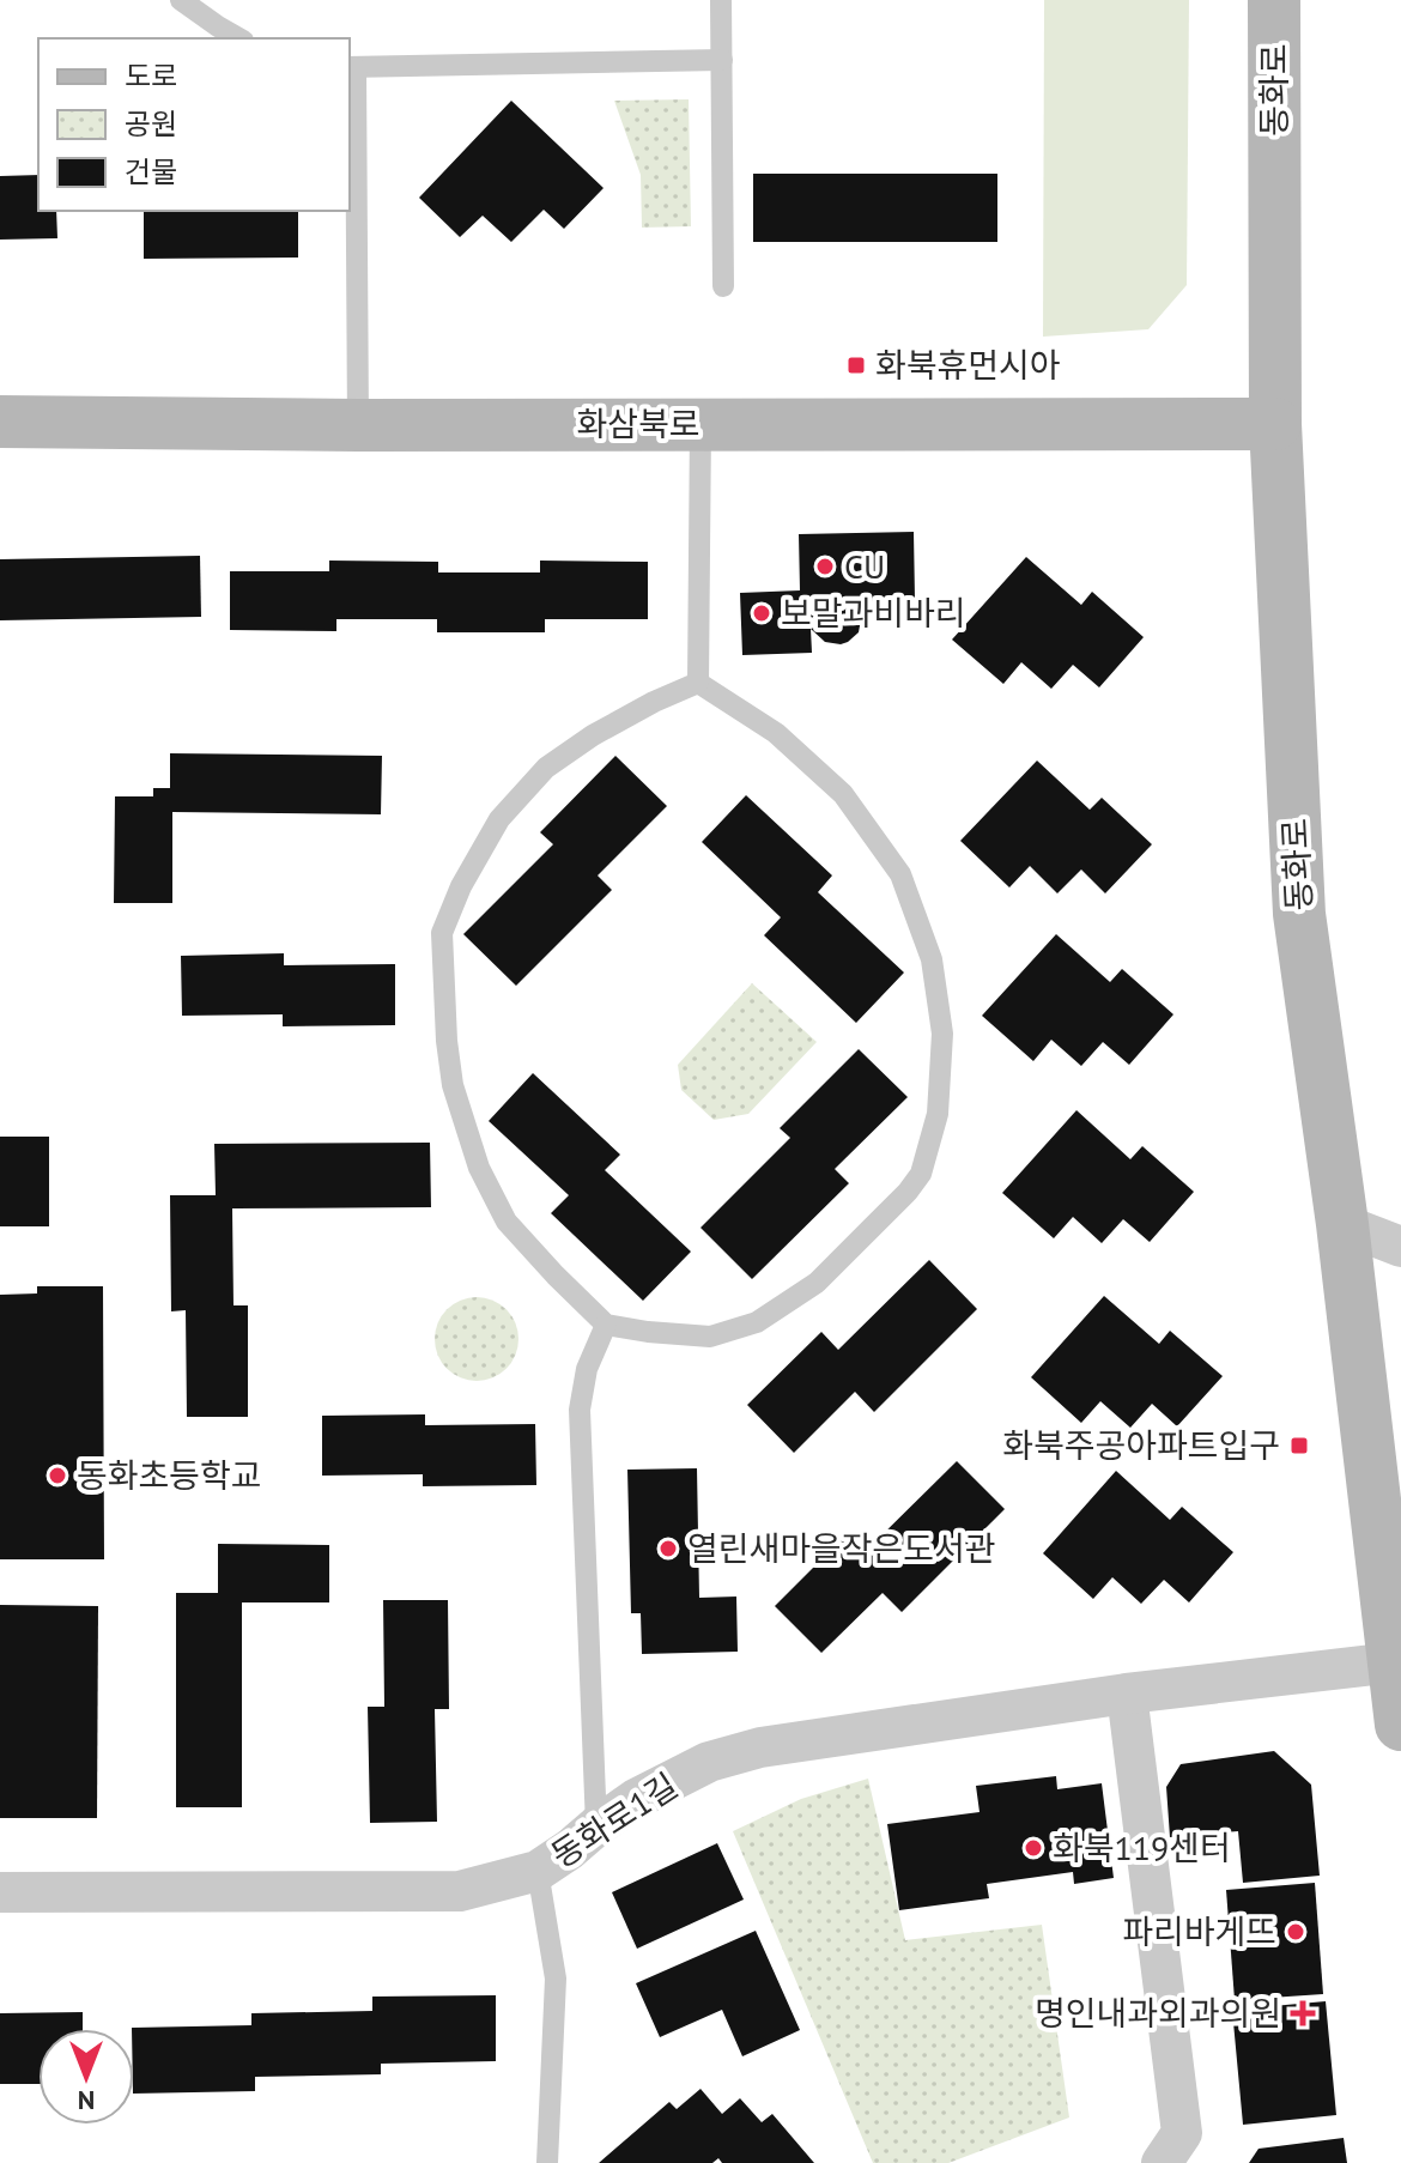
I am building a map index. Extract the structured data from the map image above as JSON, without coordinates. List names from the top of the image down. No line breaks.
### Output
{"streets":{"street":["동화로","화삼북로","동화로1길"]},"crossings":[["동화로","화삼북로"],["동화로","동화로1길"]],"places":{"transit":["화북휴먼시아","화북주공아파트입구"],"other":["CU","보말과비바리","동화초등학교","열린새마을작은도서관","화북119센터","파리바게뜨"],"health":["명인내과외과의원"]},"legend":["도로","공원","건물"],"north":"bottom"}
